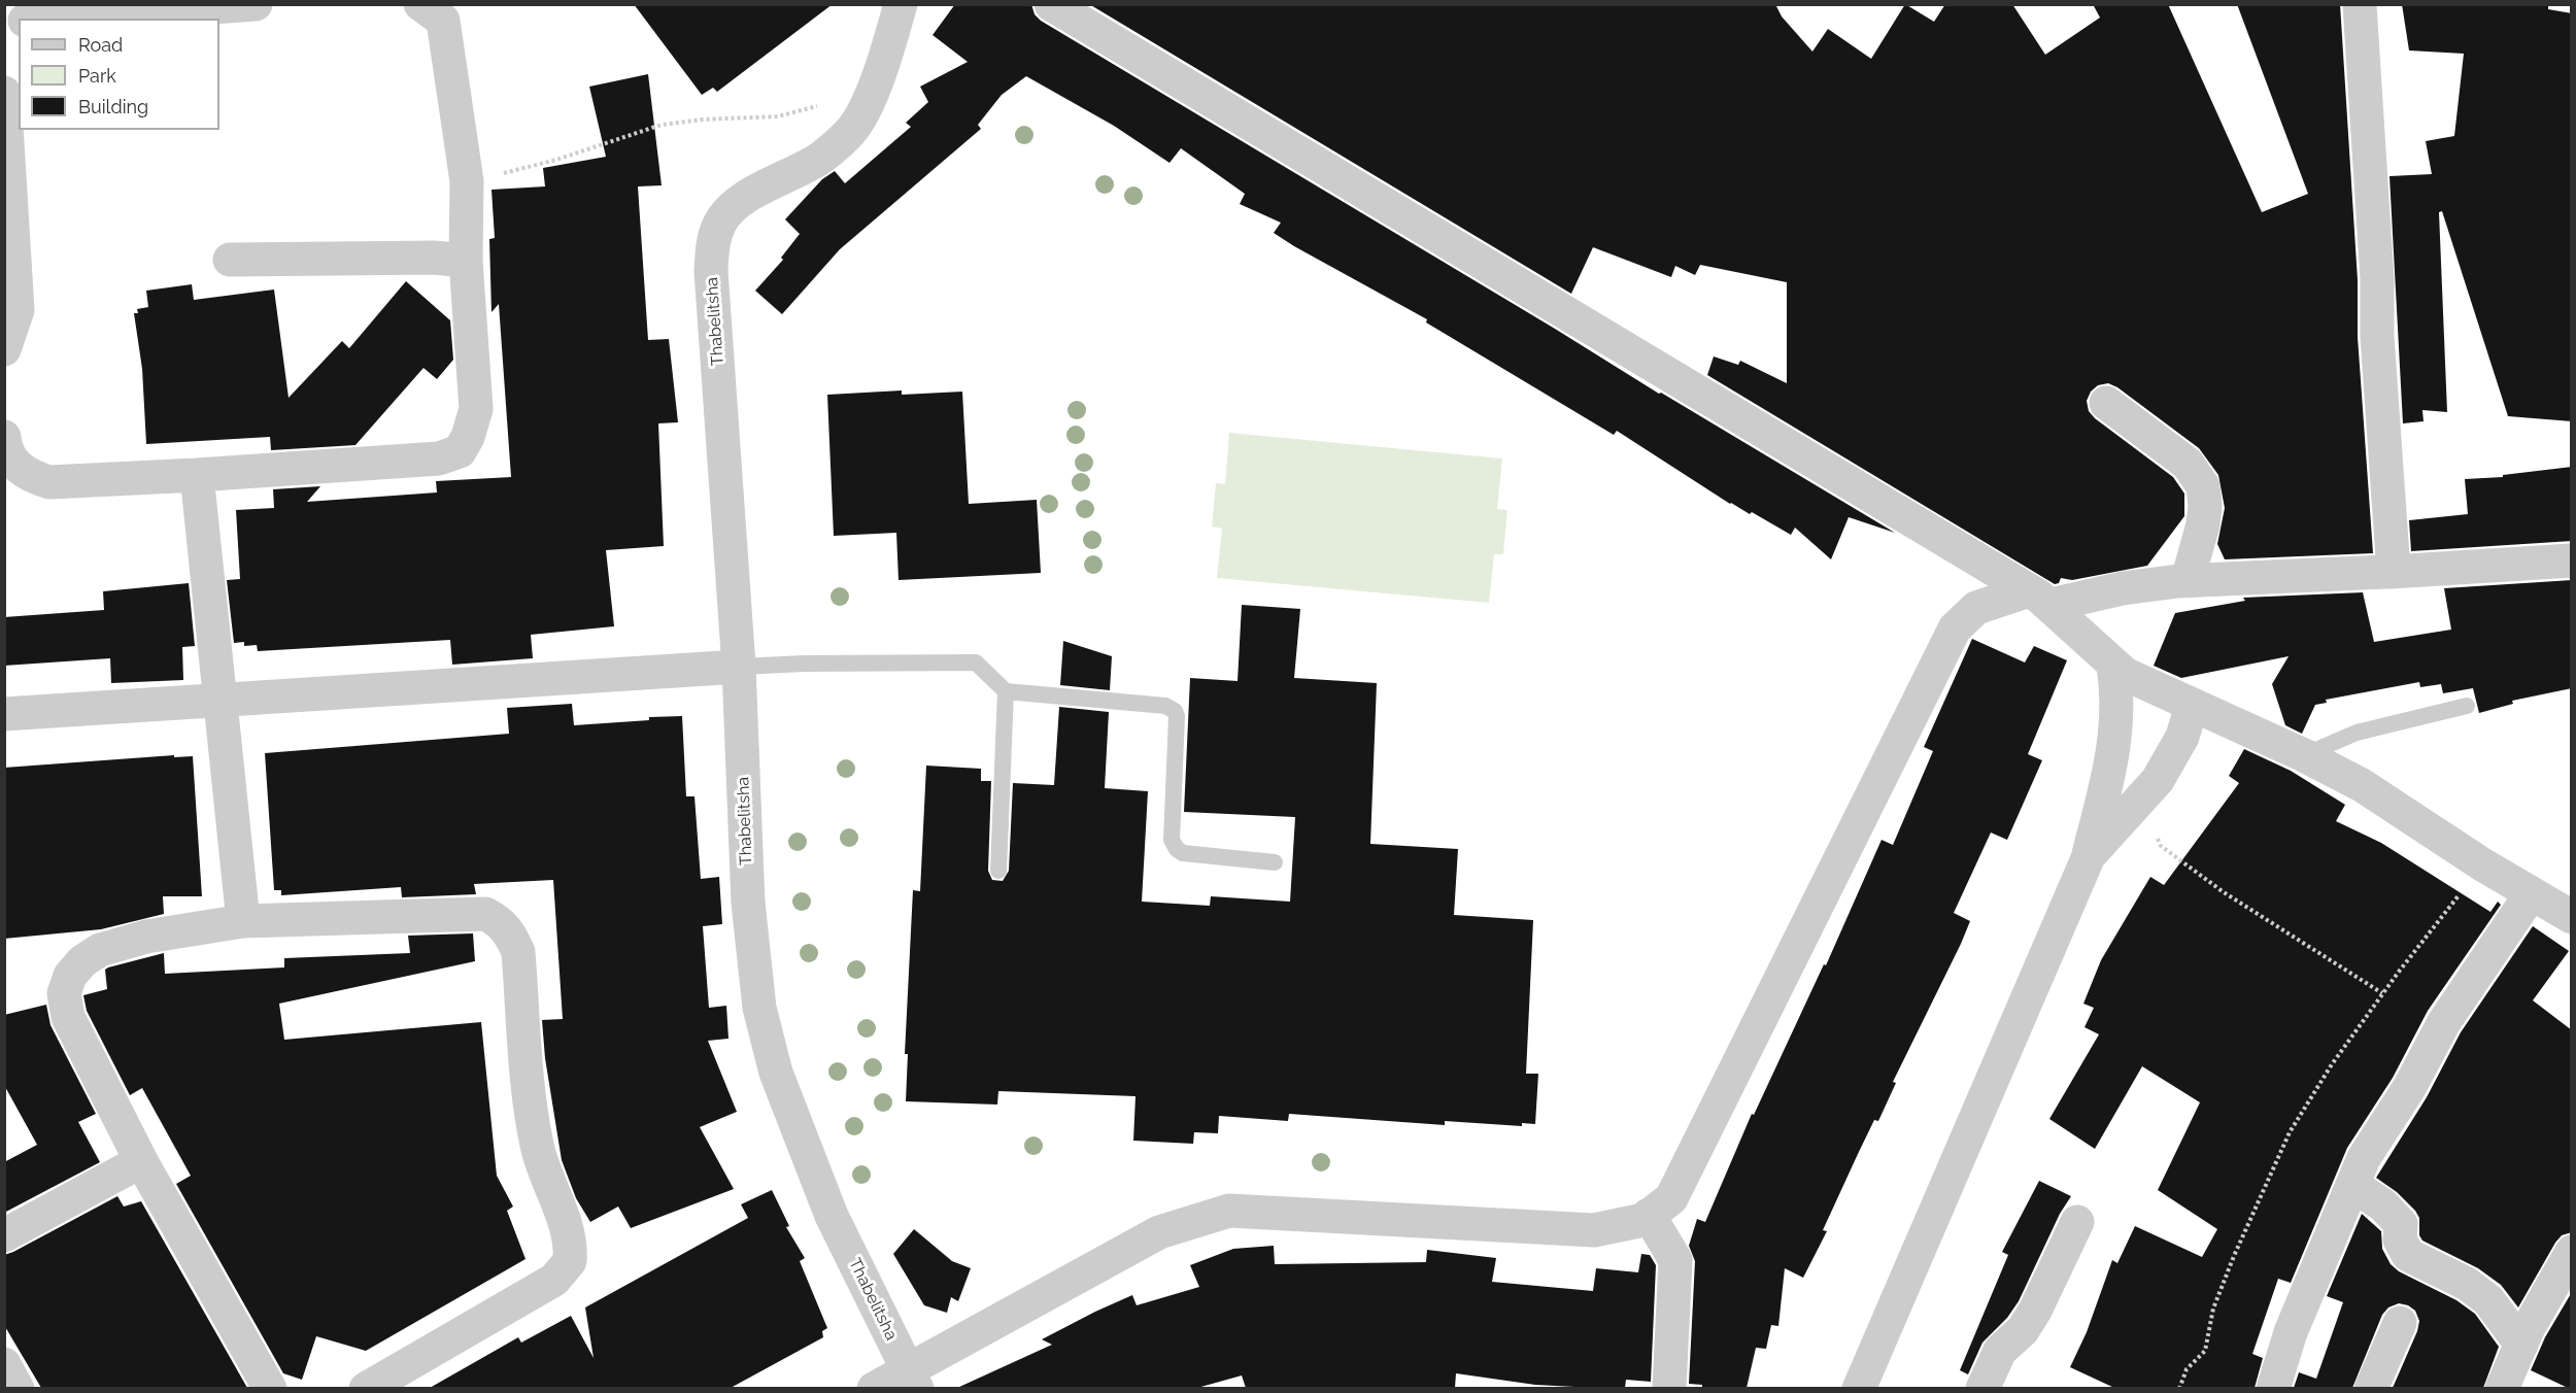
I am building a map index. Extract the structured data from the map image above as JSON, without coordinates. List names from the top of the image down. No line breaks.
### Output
{"streets":{"street":["Thabelitsha"]},"legend":["Road","Park","Building"]}
